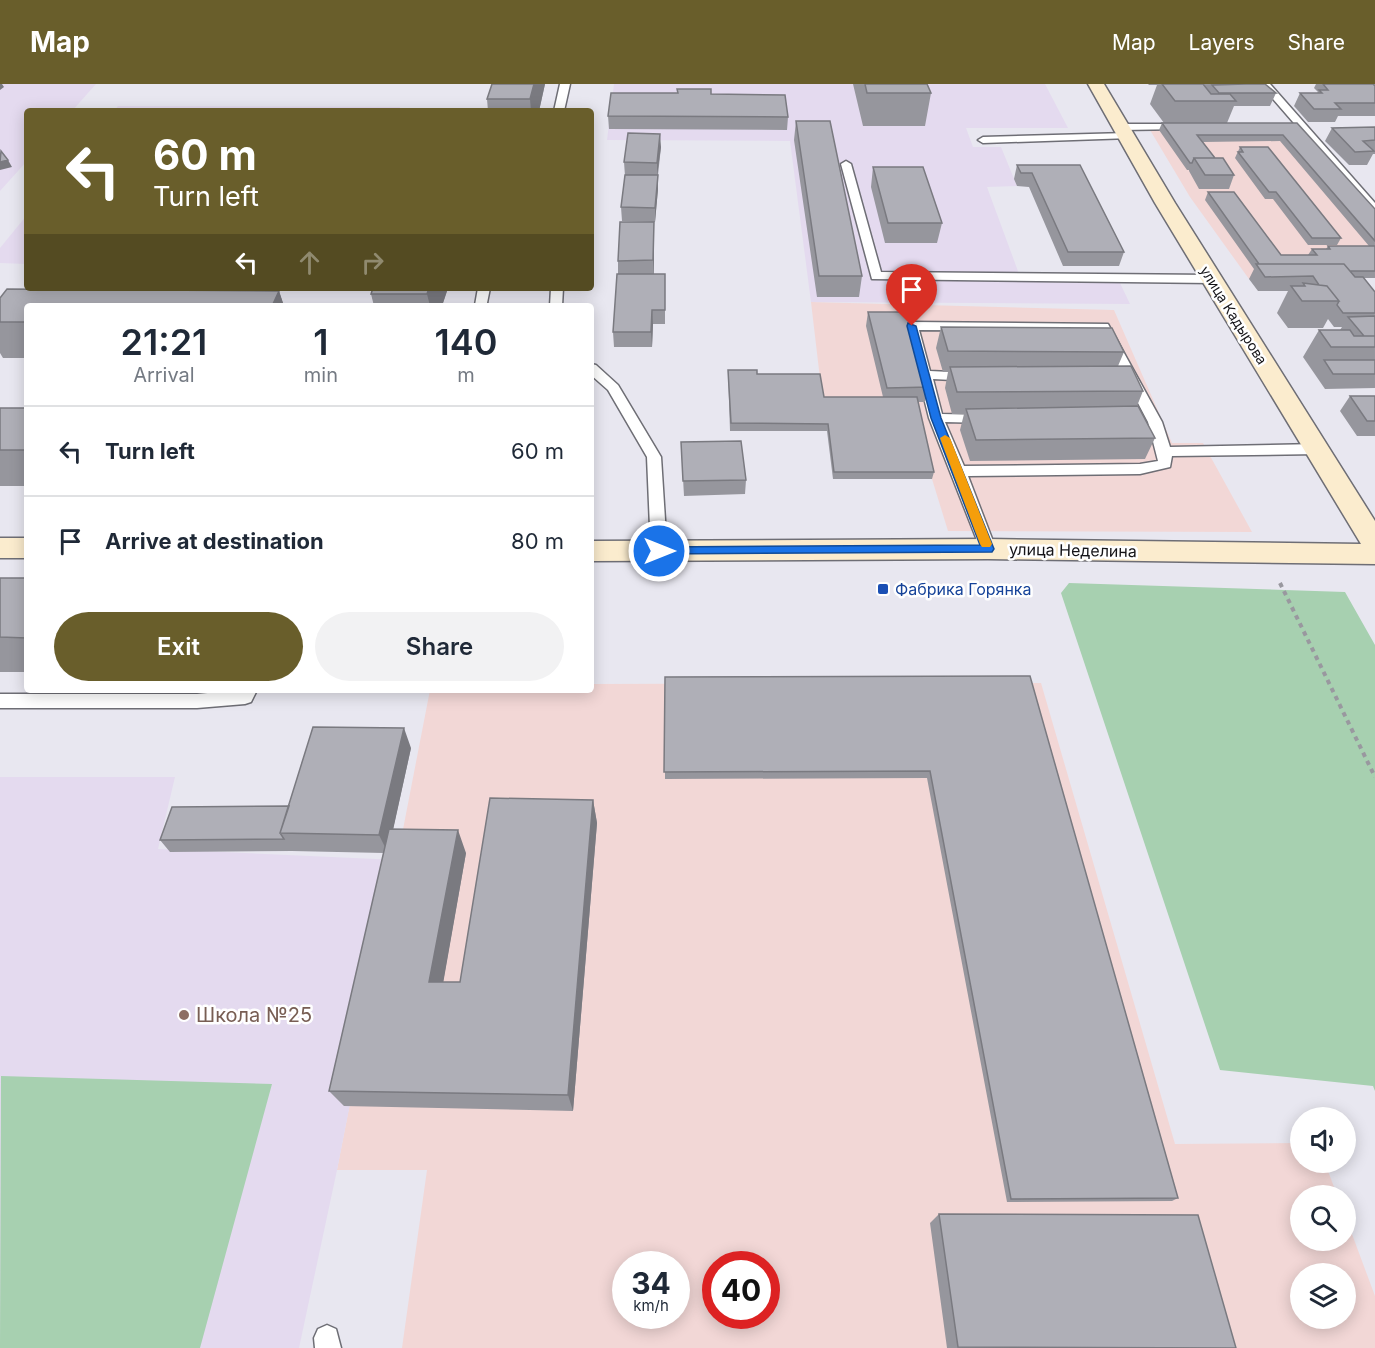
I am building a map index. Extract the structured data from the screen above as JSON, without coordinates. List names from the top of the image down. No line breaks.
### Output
{"streets":{"street":["улица Кадырова","улица Неделина"]},"places":{"transit":["Фабрика Горянка"],"other":["Школа №25"]},"page":{"header":"Map","nav":["Map","Layers","Share"],"turn":["60 m","Turn left"],"eta":["21:21","Arrival","1","min","140","m"],"list":[{"name":"Turn left","value":"60 m"},{"name":"Arrive at destination","value":"80 m"}],"buttons":["Exit","Share"],"speed":"34 km/h","limit":"40"}}
